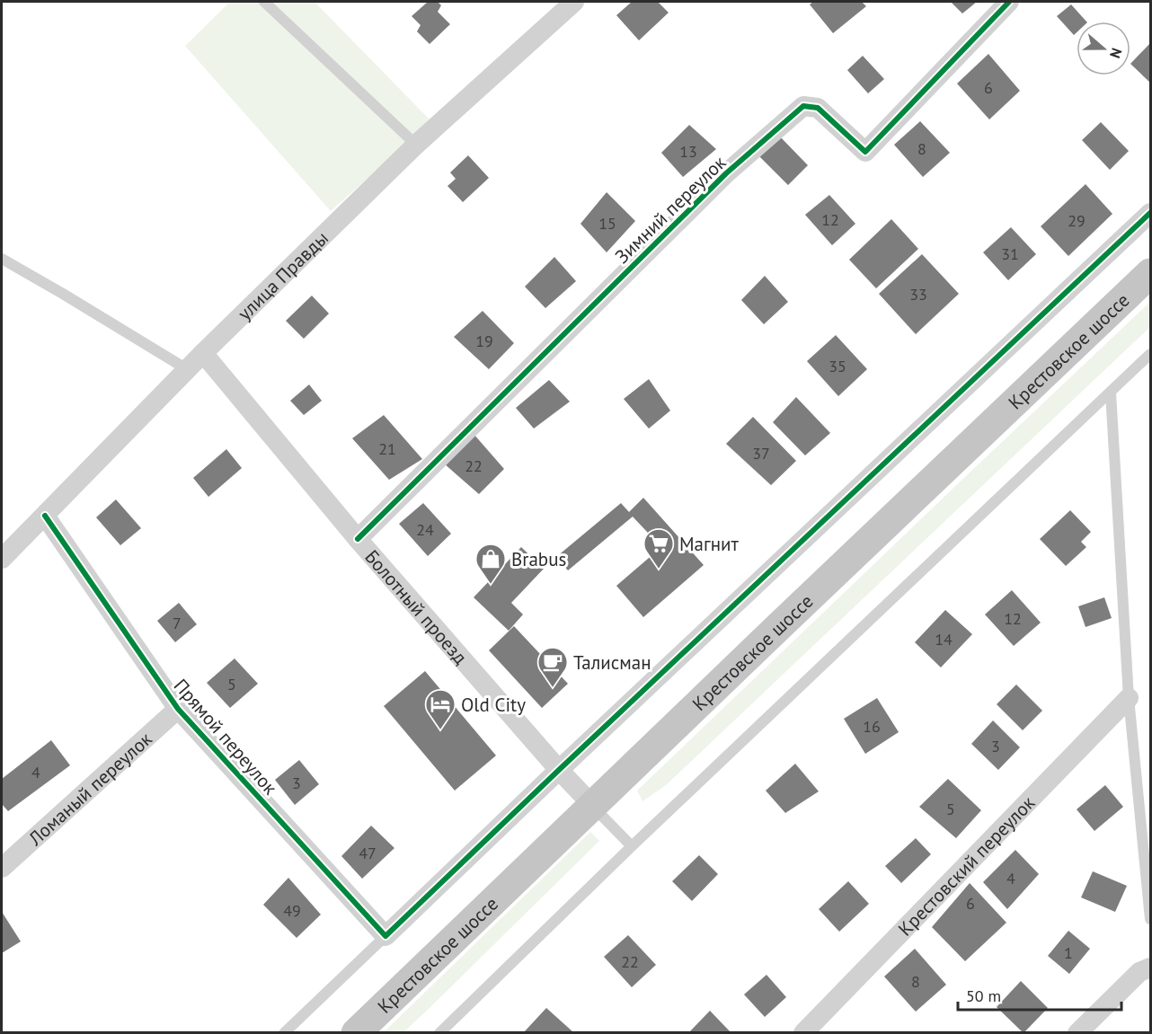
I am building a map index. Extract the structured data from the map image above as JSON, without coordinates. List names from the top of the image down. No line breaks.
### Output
{"streets":{"main road":["Крестовское шоссе"],"street":["Зимний переулок","улица Правды","Болотный проезд","Прямой переулок","Ломаный переулок","Крестовский переулок"]},"crossings":[["Зимний переулок","Болотный проезд"],["улица Правды","Болотный проезд"],["улица Правды","Прямой переулок"],["Крестовское шоссе","Болотный проезд"],["Прямой переулок","Ломаный переулок"]],"places":{"supermarket":["Магнит"],"shop":["Brabus"],"cafe":["Талисман"],"hotel":["Old City"]},"house_numbers":["6","8","13","12","29","15","31","33","19","35","21","37","22","24","12","7","14","5","16","3","4","3","5","47","4","6","49","1","22","8"],"scale_bar":"50 m","north":"right"}
